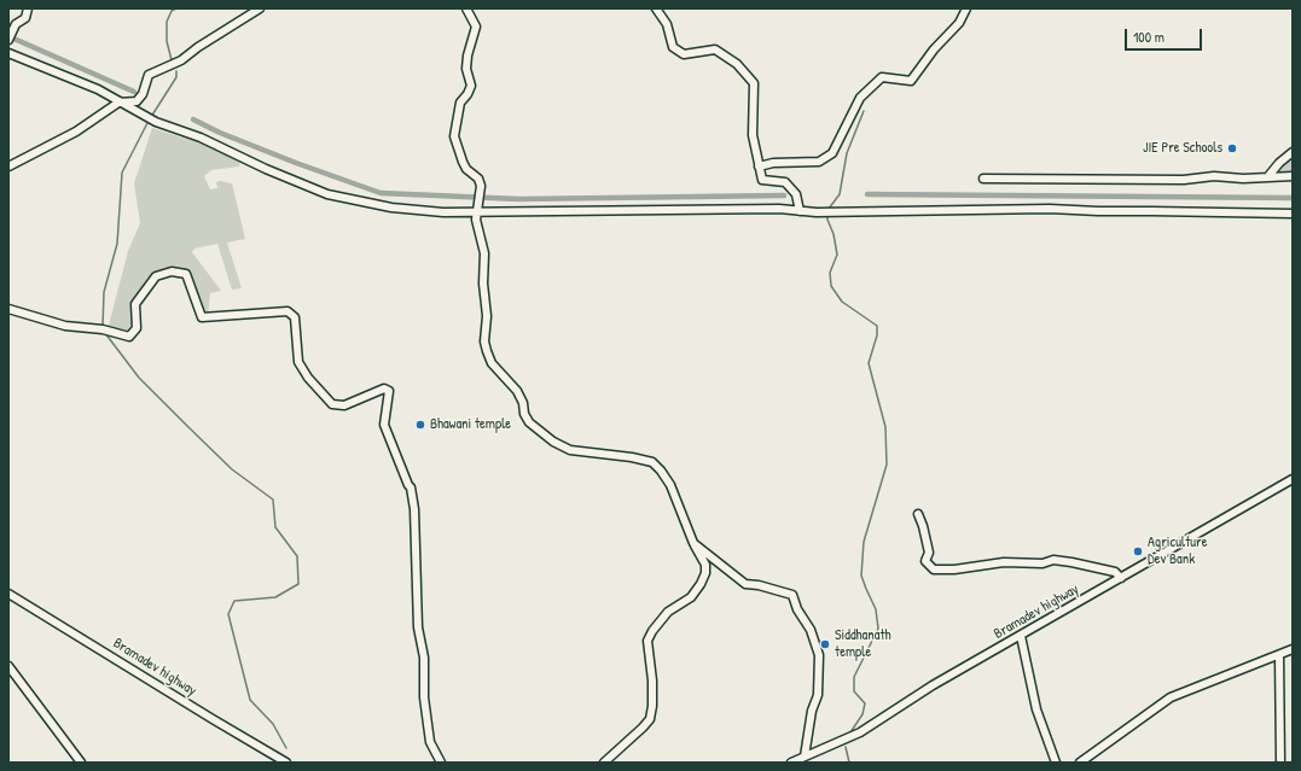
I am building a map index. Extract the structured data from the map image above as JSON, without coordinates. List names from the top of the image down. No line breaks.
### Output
{"streets":{"street":["Bramadev highway"]},"places":["JIE Pre Schools","Bhawani temple","Agriculture Dev Bank","Siddhanath temple"],"scale_bar":"100 m"}
